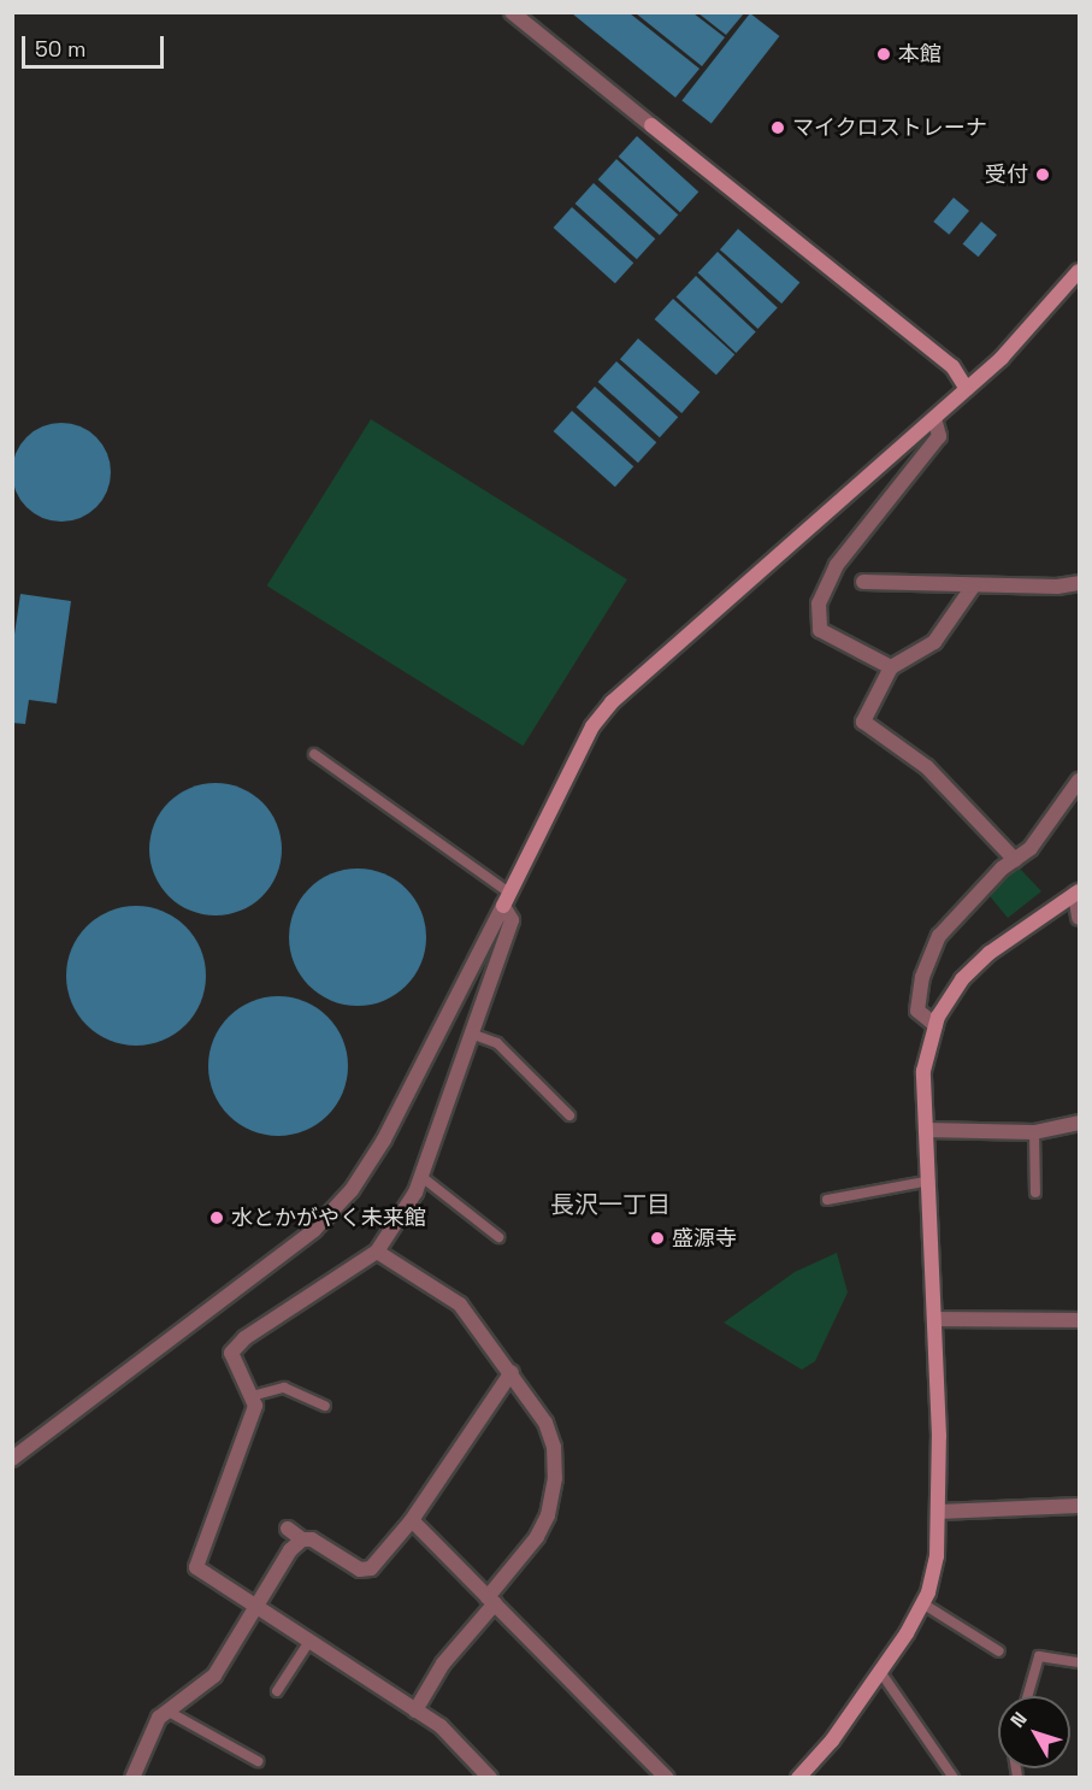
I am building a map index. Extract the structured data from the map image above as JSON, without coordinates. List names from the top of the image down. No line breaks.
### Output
{"districts":["長沢一丁目"],"places":["本館","マイクロストレーナ","受付","水とかがやく未来館","盛源寺"],"scale_bar":"50 m","north":"top left"}
